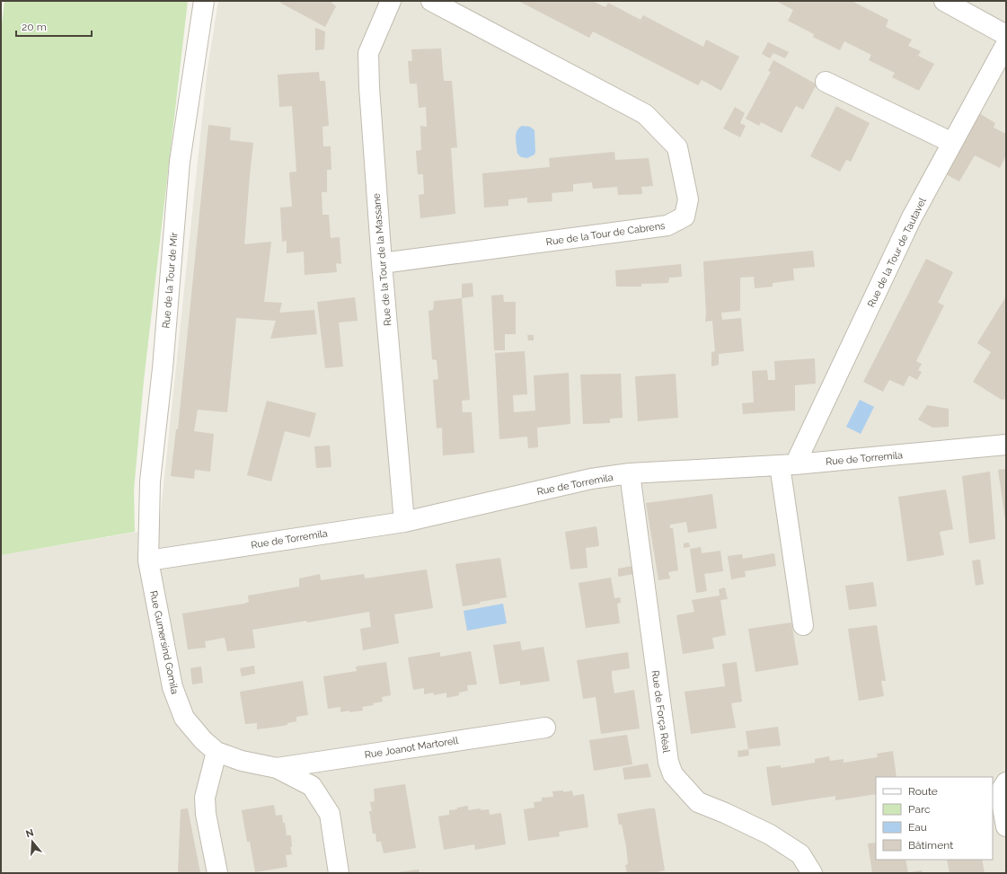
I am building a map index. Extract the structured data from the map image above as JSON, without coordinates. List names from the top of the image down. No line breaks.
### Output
{"streets":{"street":["Rue de la Tour de Cabrens","Rue de la Tour de Tautavel","Rue de la Tour de la Massane","Rue de la Tour de Mir","Rue de Torremila","Rue Gumersind Gomila","Rue de Força Réal","Rue Joanot Martorell"]},"crossings":[["Rue de la Tour de Cabrens","Rue de la Tour de la Massane"],["Rue de la Tour de Tautavel","Rue de Torremila"],["Rue de la Tour de la Massane","Rue de Torremila"],["Rue de la Tour de Mir","Rue de Torremila"],["Rue de la Tour de Mir","Rue Gumersind Gomila"],["Rue de Torremila","Rue Gumersind Gomila"],["Rue de Torremila","Rue de Força Réal"],["Rue Gumersind Gomila","Rue Joanot Martorell"]],"legend":["Route","Parc","Eau","Bâtiment"],"scale_bar":"20 m","north":"top"}
